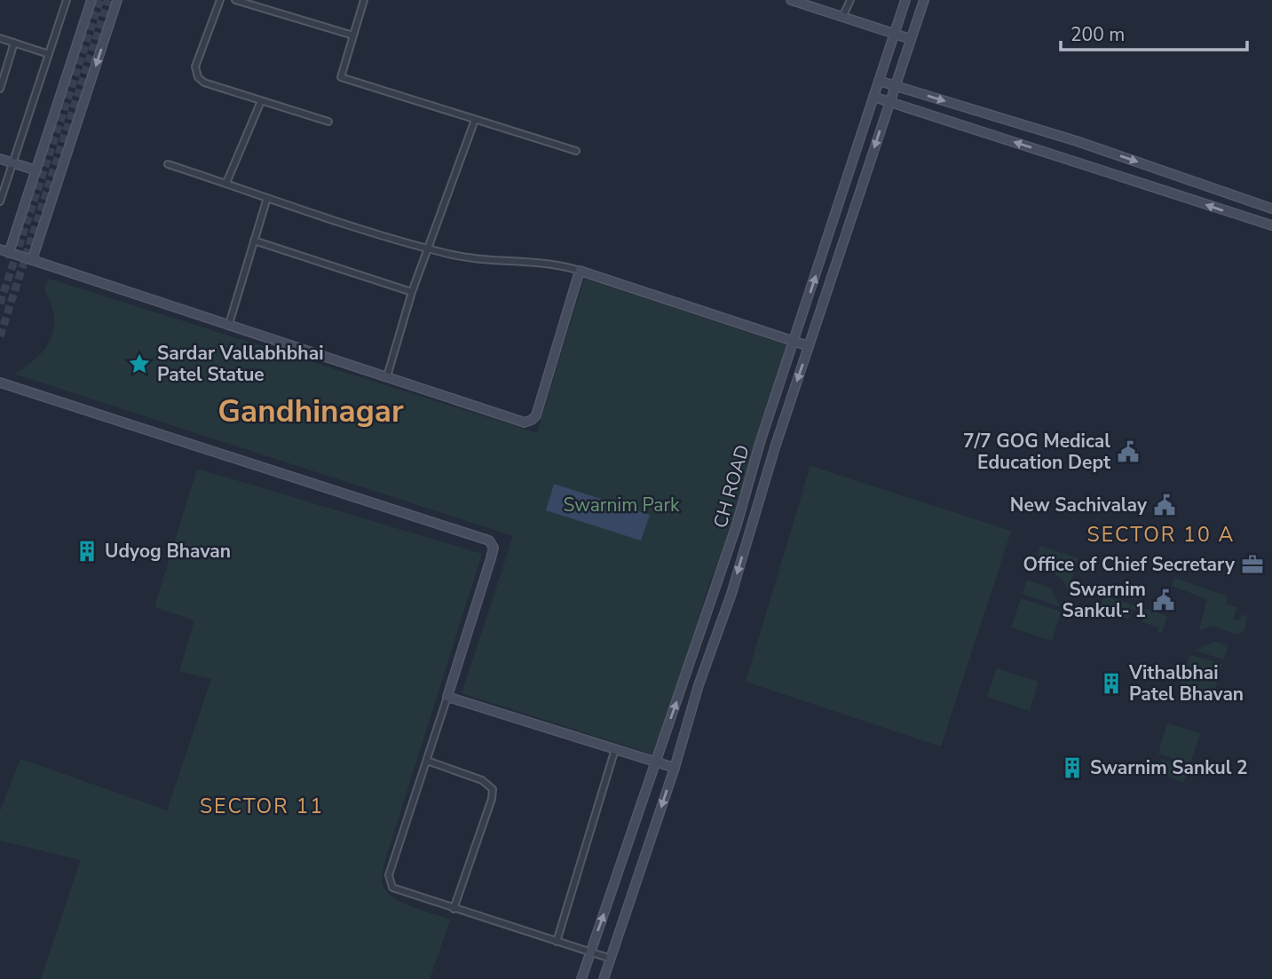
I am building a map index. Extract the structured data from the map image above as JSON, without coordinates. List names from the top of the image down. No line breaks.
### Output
{"streets":{"street":["CH ROAD"]},"districts":["Gandhinagar","SECTOR 10 A","SECTOR 11"],"parks":["Swarnim Park"],"places":{"place":["Sardar Vallabhbhai Patel Statue"],"public building":["7/7 GOG Medical Education Dept","New Sachivalay","Swarnim Sankul- 1"],"building":["Udyog Bhavan","Vithalbhai Patel Bhavan","Swarnim Sankul 2"],"office":["Office of Chief Secretary"]},"scale_bar":"200 m"}
